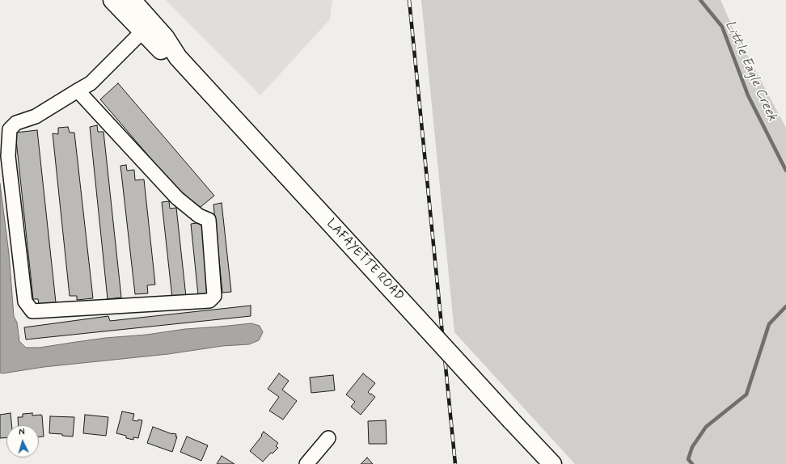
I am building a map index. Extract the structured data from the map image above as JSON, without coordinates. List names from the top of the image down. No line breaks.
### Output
{"streets":{"main road":["LAFAYETTE ROAD"]},"water":["Little Eagle Creek"],"north":"top"}
